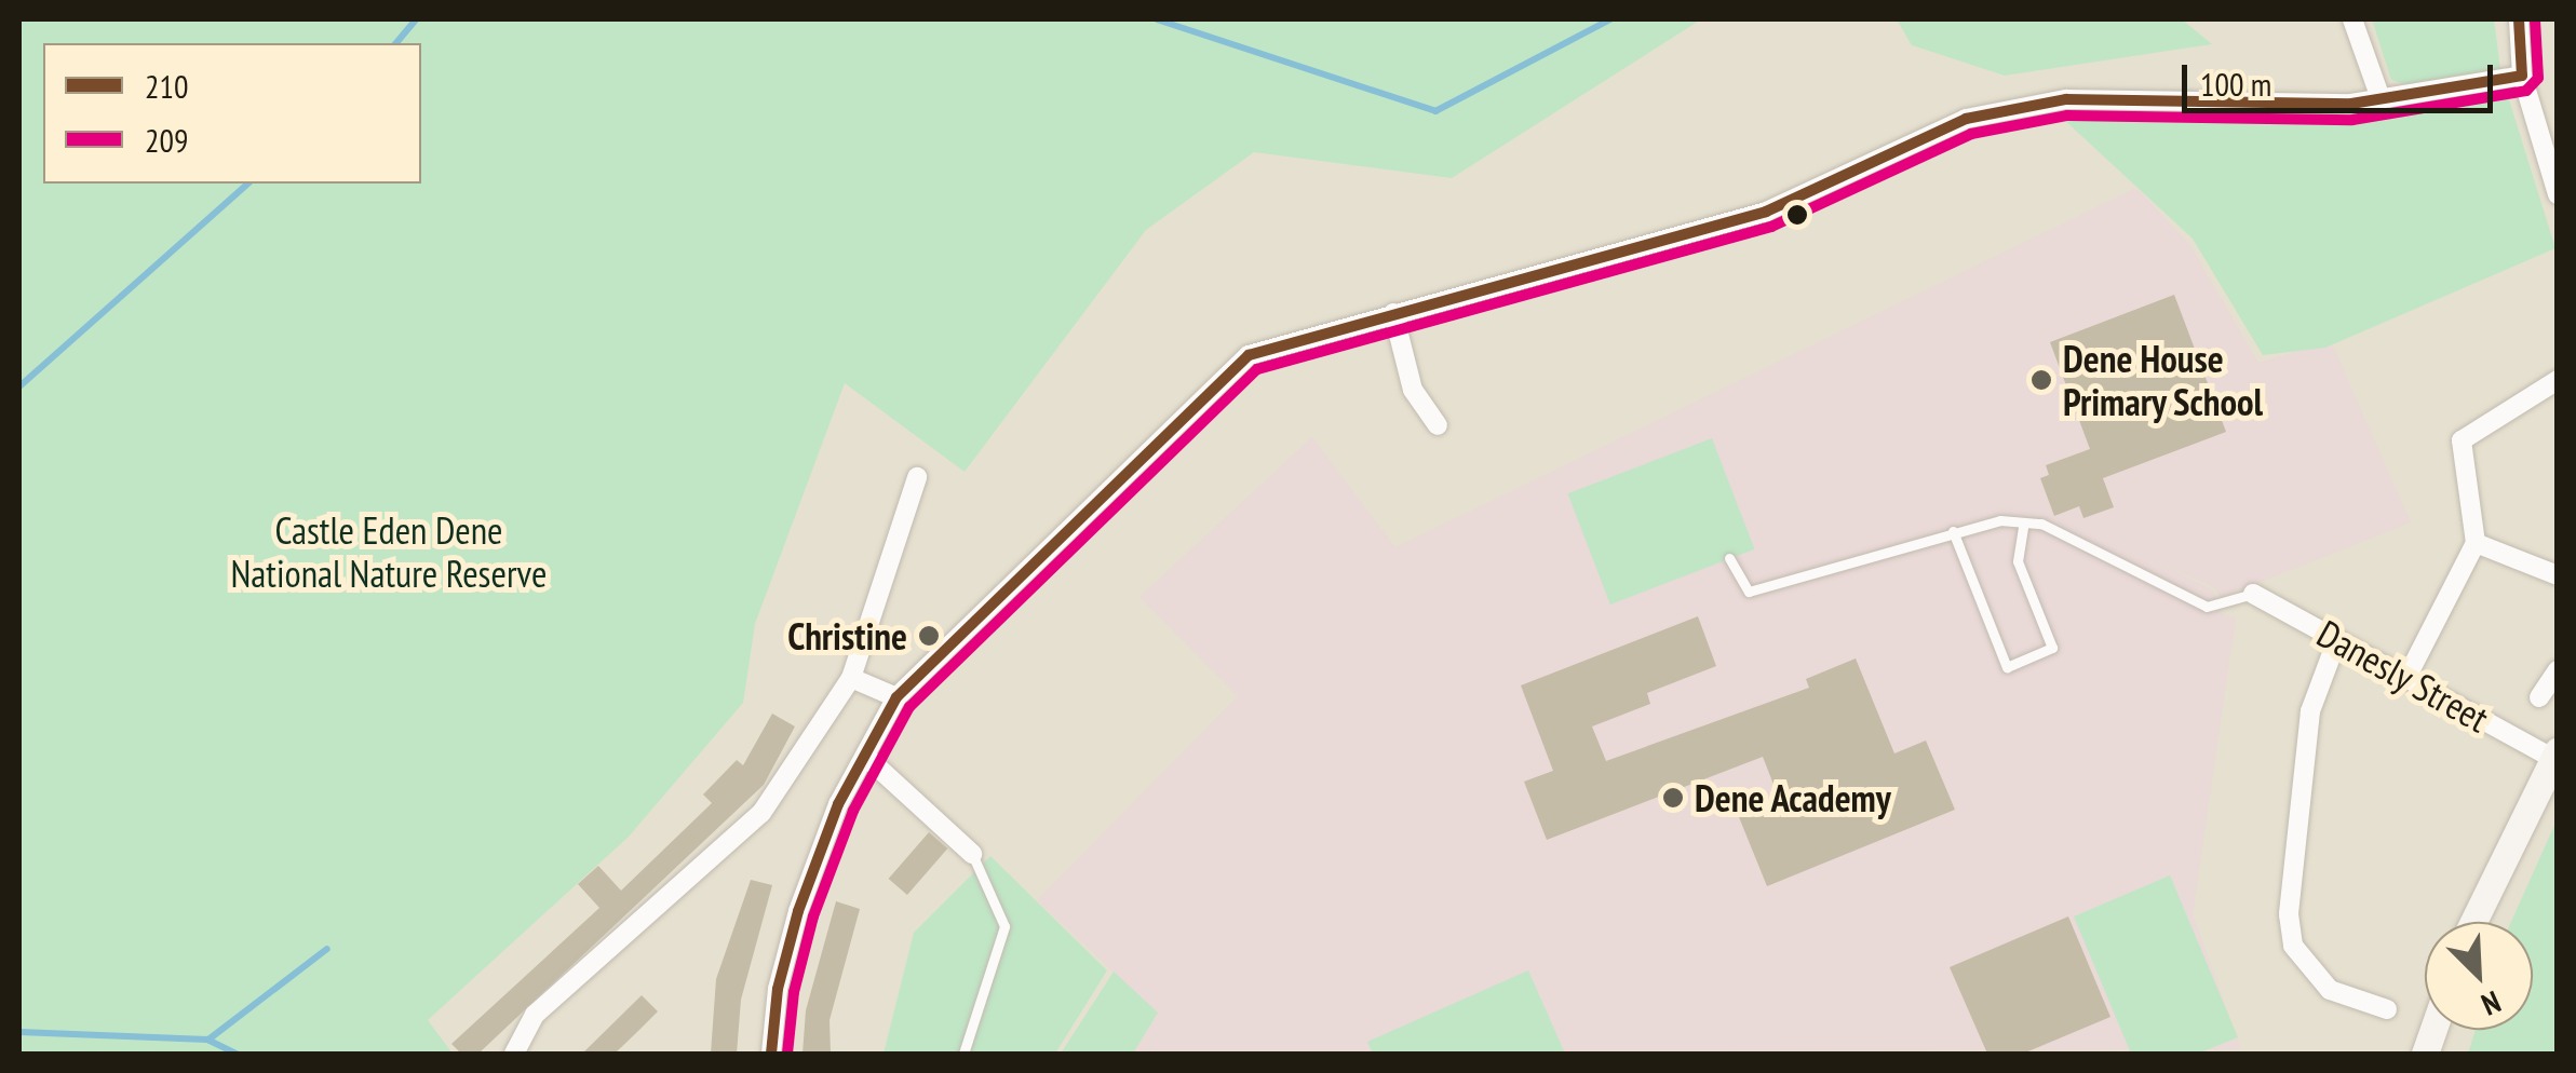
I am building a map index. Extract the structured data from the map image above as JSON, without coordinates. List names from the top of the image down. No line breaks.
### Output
{"streets":{"street":["Danesly Street"]},"parks":["Castle Eden Dene National Nature Reserve"],"places":["Dene House Primary School","Christine","Dene Academy"],"lines":["transit line 210","transit line 209"],"legend":["210","209"],"scale_bar":"100 m","north":"bottom right"}
